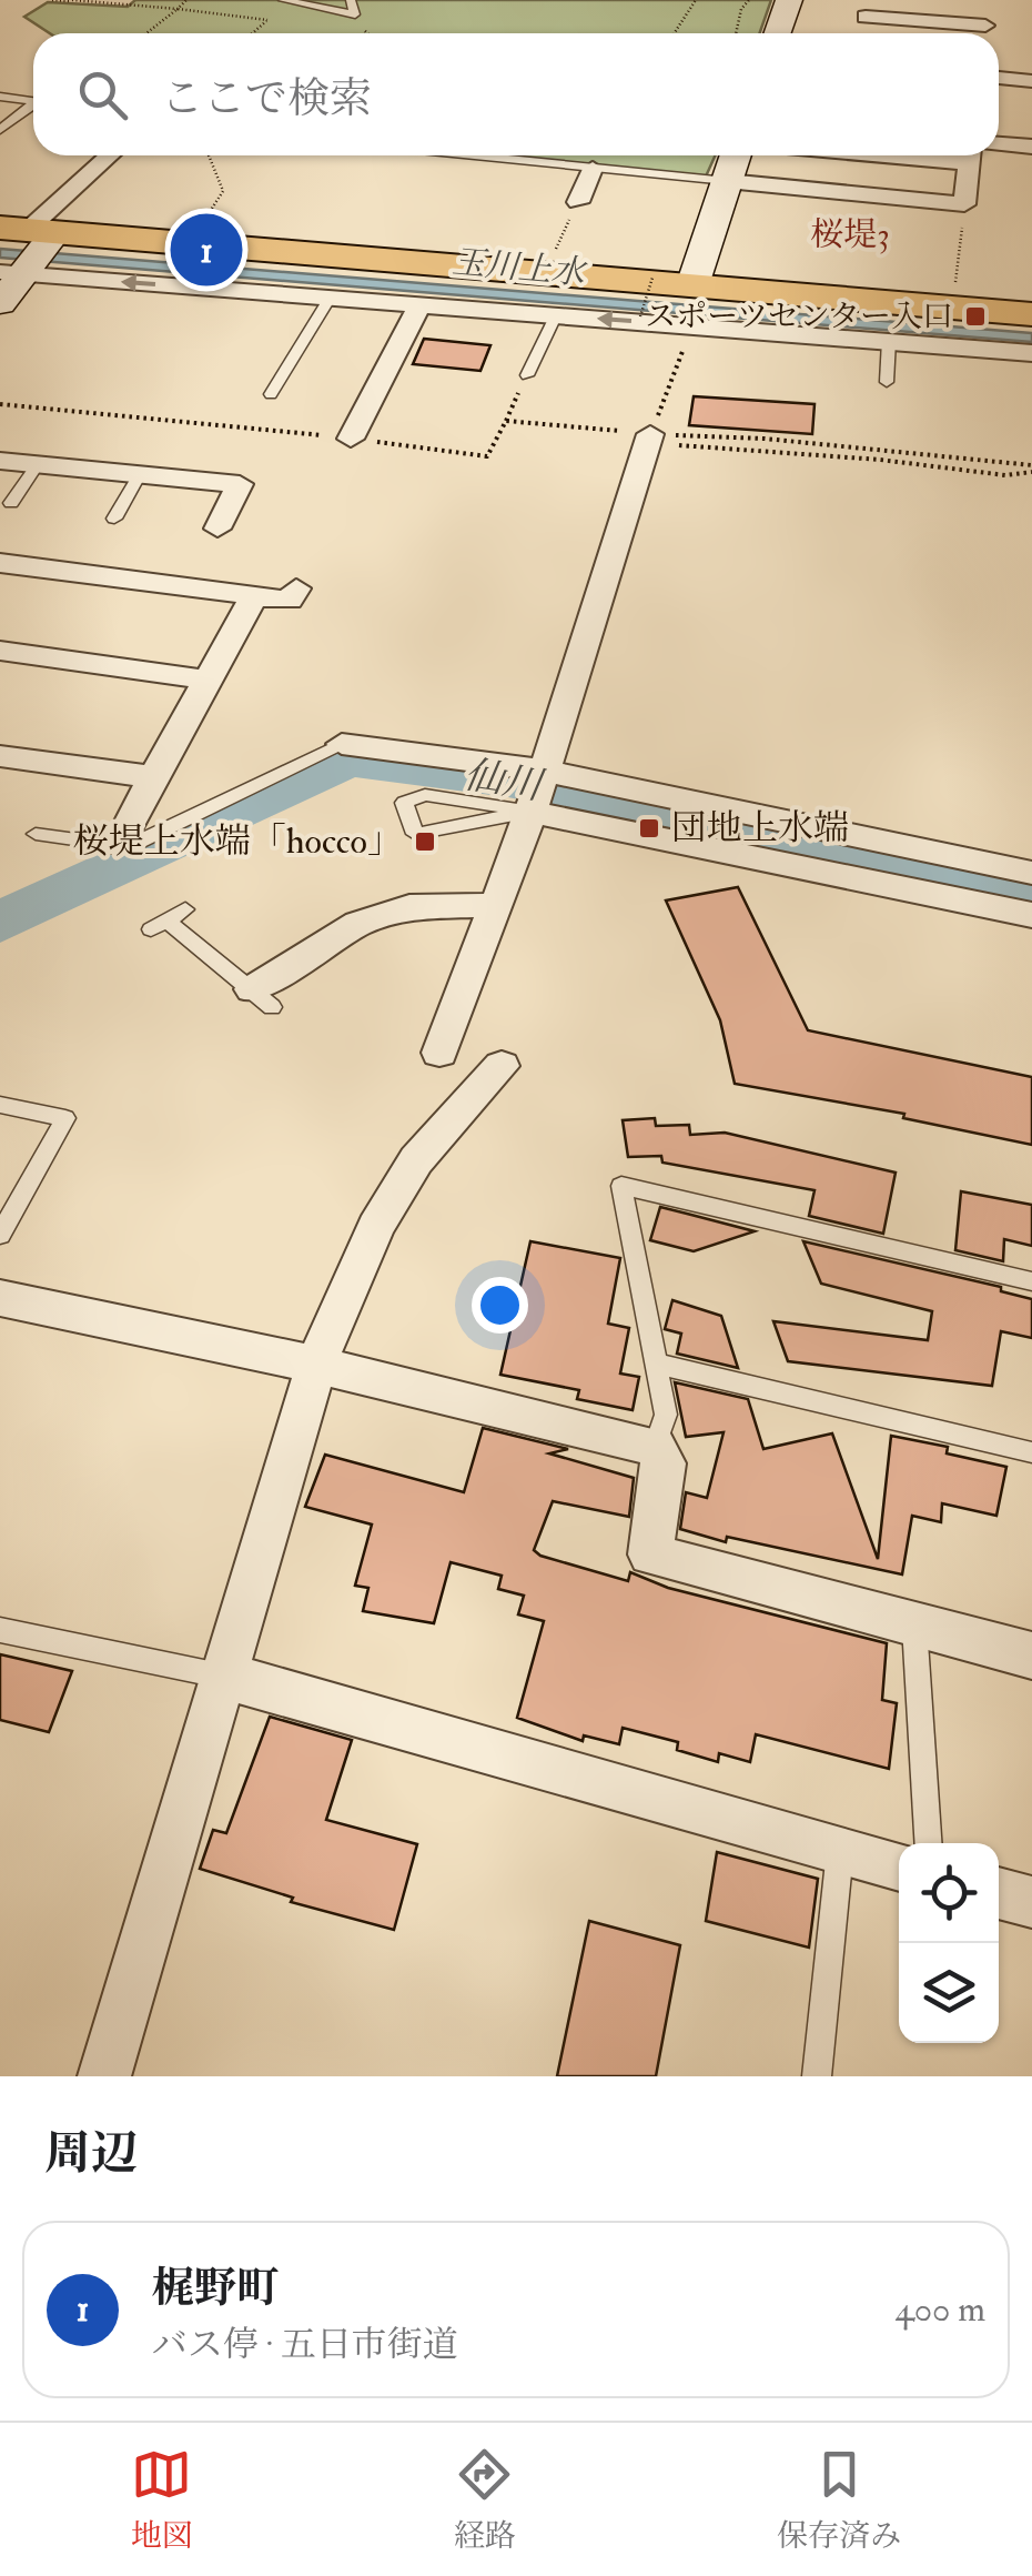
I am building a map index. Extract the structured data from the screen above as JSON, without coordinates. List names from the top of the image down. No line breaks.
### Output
{"districts":["桜堤3"],"water":["玉川上水","仙川"],"places":{"transit":["スポーツセンター入口","団地上水端","桜堤上水端「hocco」"]},"page":{"search":"ここで検索","pins":"1","heading":"周辺","list":[{"mark":"1","name":"梶野町","note":"バス停 · 五日市街道","value":"400 m"}],"nav":["地図","経路","保存済み"]}}
